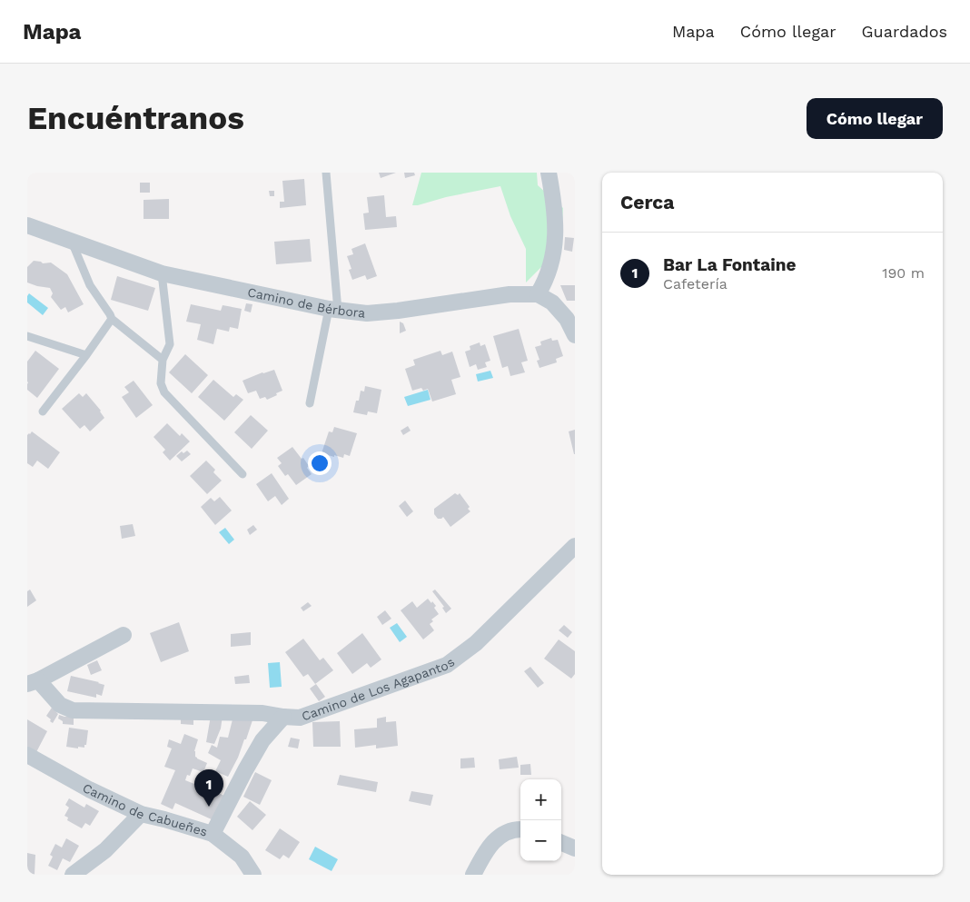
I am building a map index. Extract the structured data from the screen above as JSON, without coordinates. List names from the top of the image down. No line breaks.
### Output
{"streets":{"street":["Camino de Bérbora","Camino de Los Agapantos","Camino de Cabueñes"]},"page":{"header":"Mapa","nav":["Mapa","Cómo llegar","Guardados"],"buttons":"Cómo llegar","title":"Encuéntranos","heading":"Cerca","list":[{"mark":"1","name":"Bar La Fontaine","note":"Cafetería","value":"190 m"}],"pins":"1","map_buttons":["+","−"]}}
